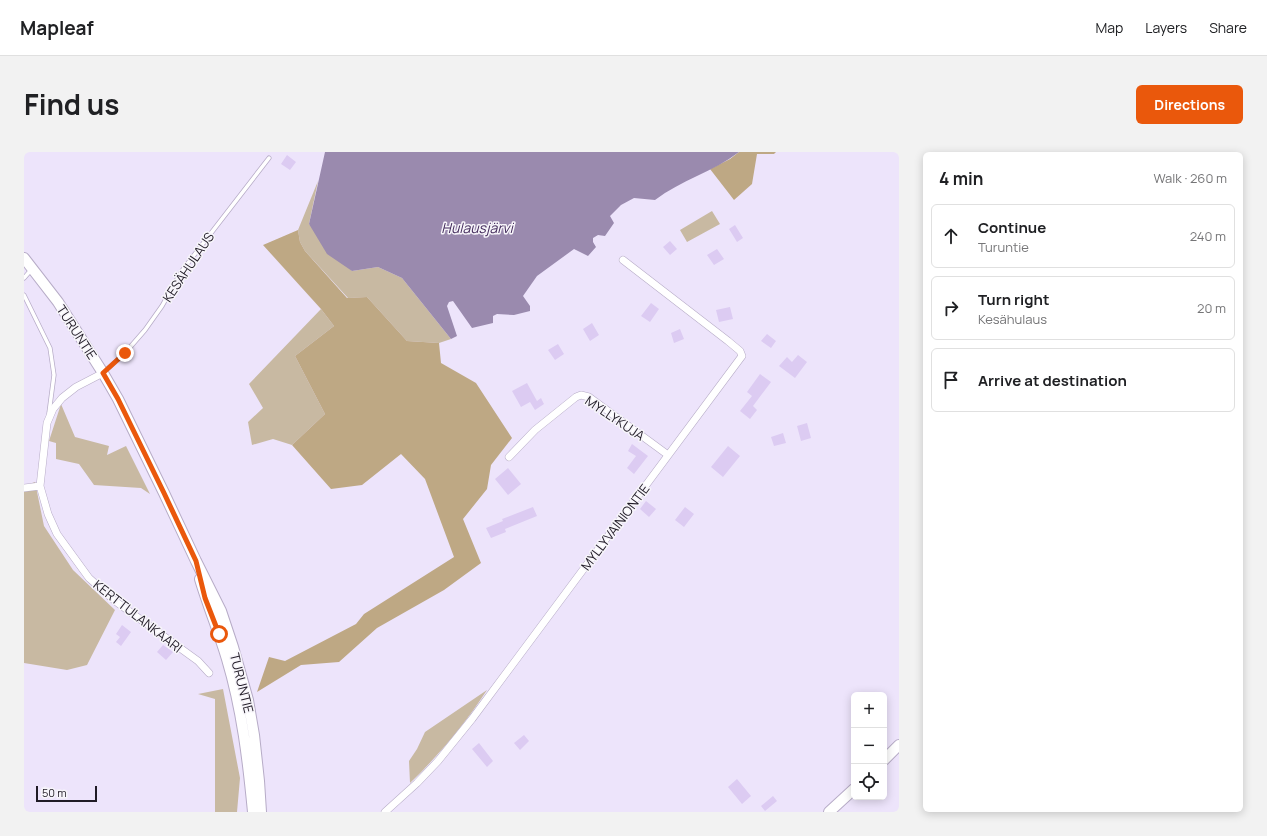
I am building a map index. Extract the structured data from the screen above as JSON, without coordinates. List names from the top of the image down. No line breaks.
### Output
{"streets":{"main road":["TURUNTIE"],"street":["MYLLYKUJA","MYLLYVAINIONTIE","KERTTULANKAARI"],"lane":["KESÄHULAUS"]},"crossings":[["KESÄHULAUS","TURUNTIE"],["KESÄHULAUS","KERTTULANKAARI"],["TURUNTIE","KERTTULANKAARI"],["MYLLYKUJA","MYLLYVAINIONTIE"]],"water":["Hulausjärvi"],"scale_bar":"50 m","page":{"header":"Mapleaf","nav":["Map","Layers","Share"],"title":"Find us","buttons":"Directions","heading":["4 min","Walk · 260 m"],"list":[["Continue","Turuntie","240 m"],["Turn right","Kesähulaus","20 m"],"Arrive at destination"],"map_buttons":["+","−"],"scale":"50 m"}}
